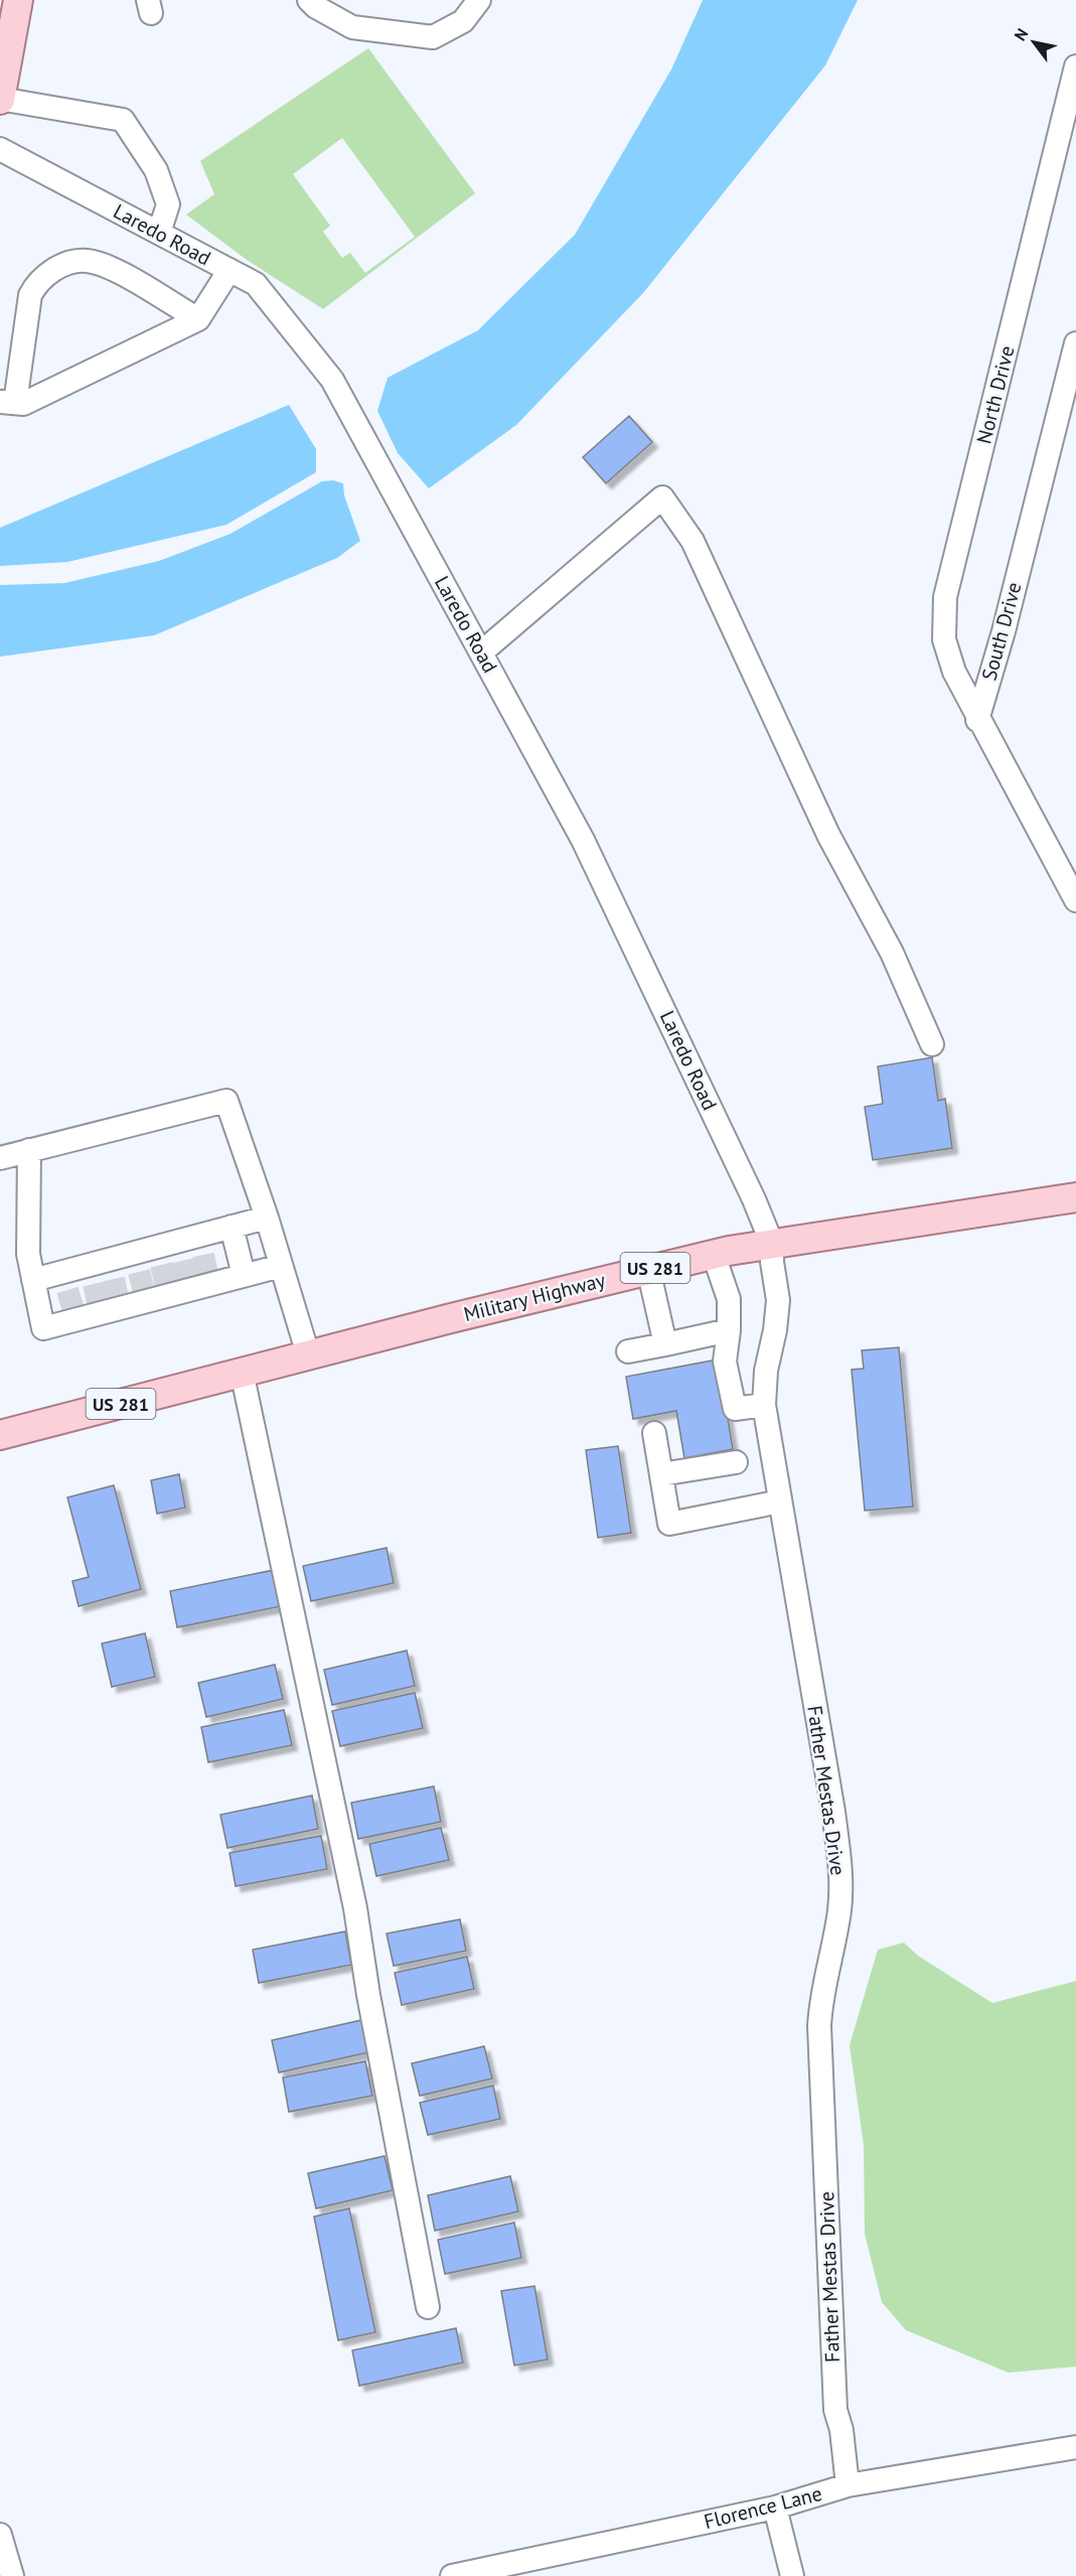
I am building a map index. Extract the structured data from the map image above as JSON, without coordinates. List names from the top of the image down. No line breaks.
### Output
{"streets":{"main road":["US 281","Military Highway"],"street":["Laredo Road","North Drive","South Drive","Father Mestas Drive","Florence Lane"]},"crossings":[["Laredo Road","Military Highway"],["Laredo Road","Father Mestas Drive"],["North Drive","South Drive"],["Military Highway","Father Mestas Drive"],["Father Mestas Drive","Florence Lane"]],"north":"top left"}
